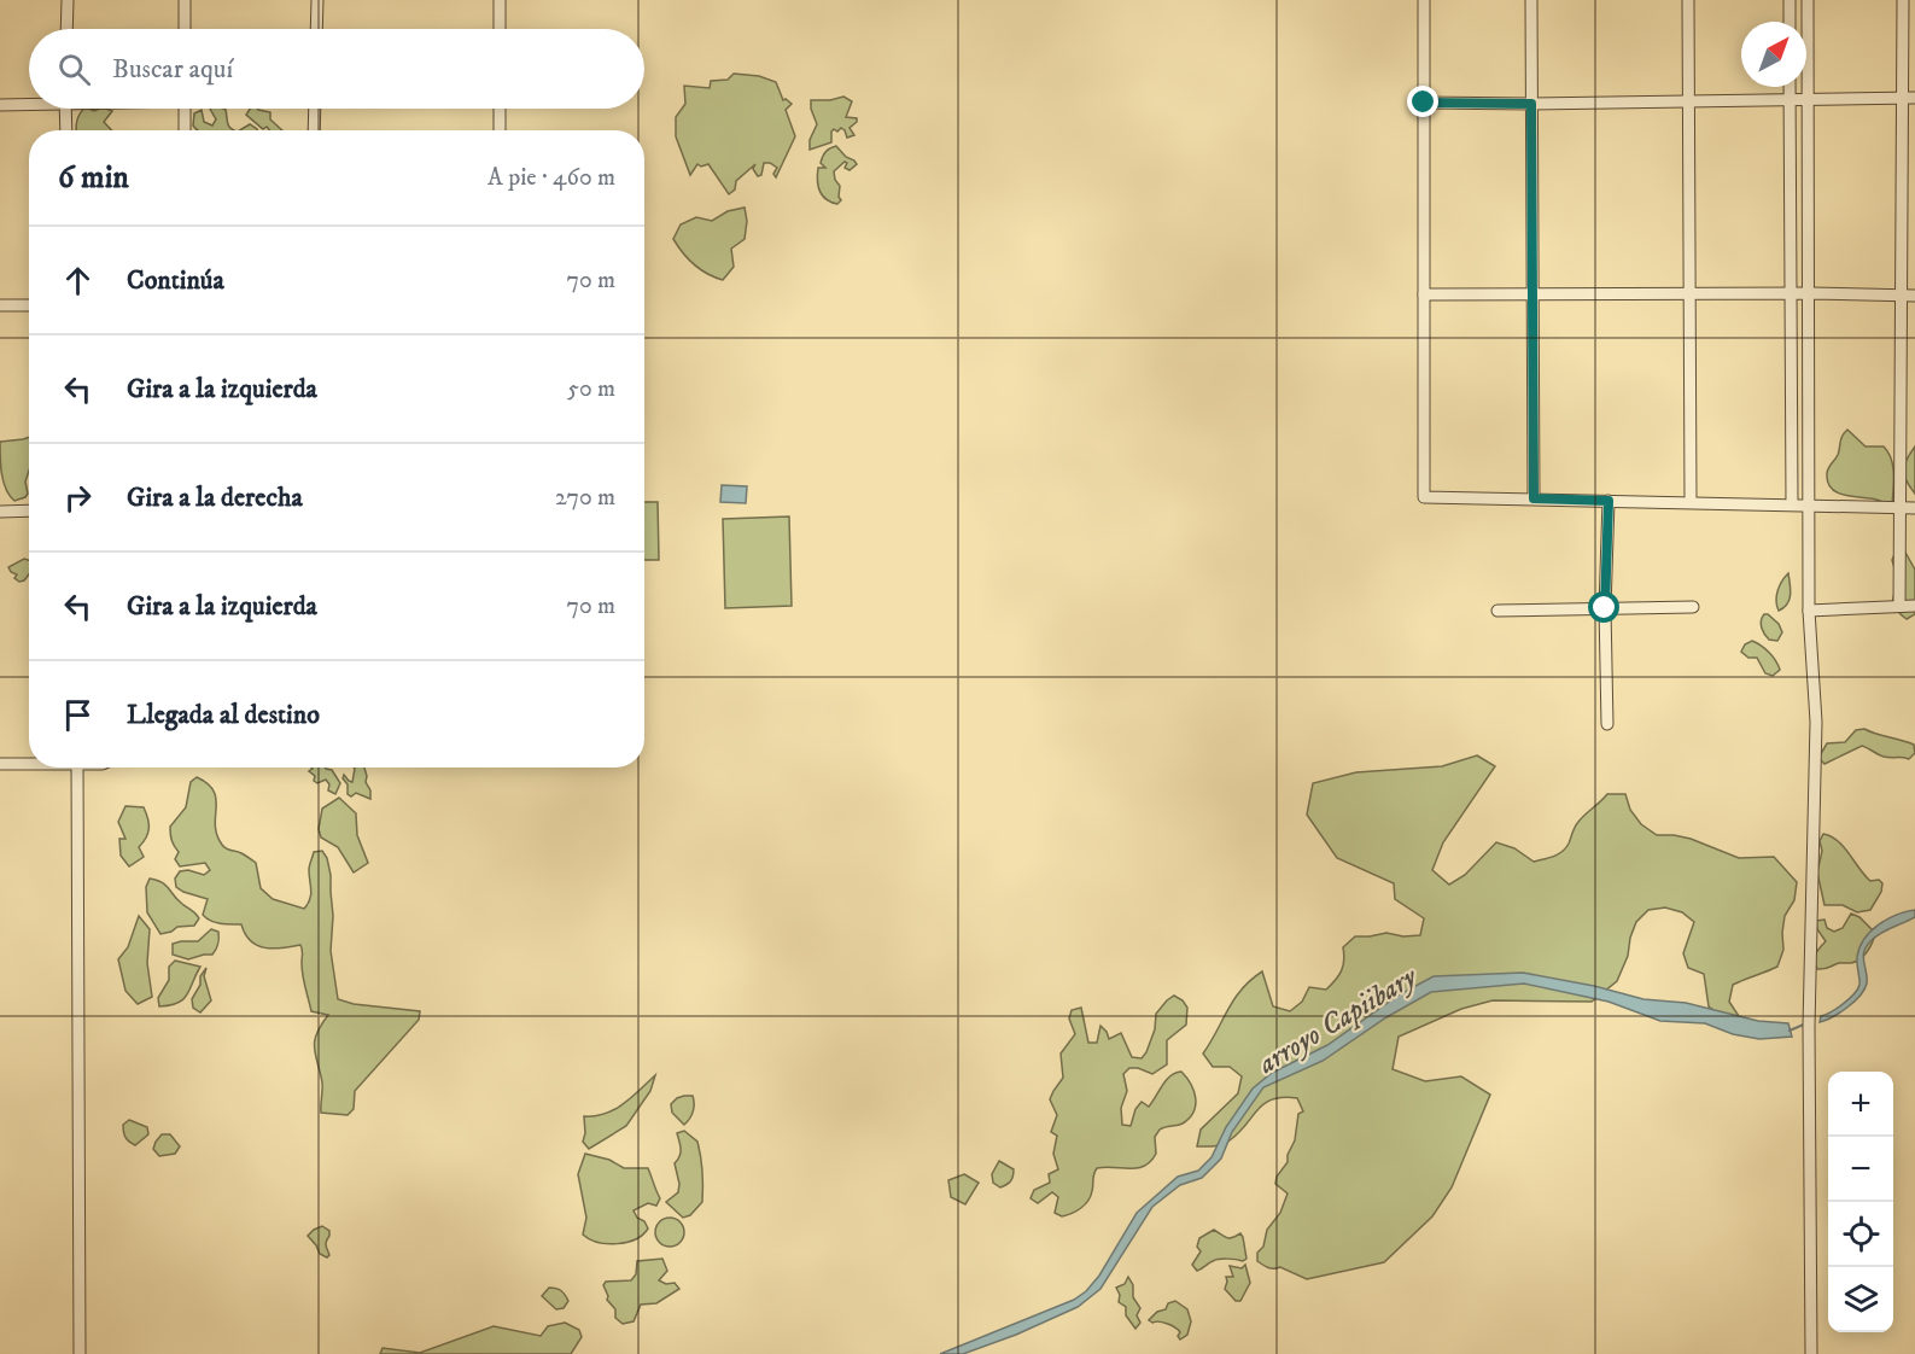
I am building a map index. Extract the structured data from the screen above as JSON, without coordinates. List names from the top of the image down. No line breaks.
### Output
{"water":["arroyo Capiibary"],"north":"top right","page":{"search":"Buscar aquí","heading":["6 min","A pie · 460 m"],"list":[["Continúa","70 m"],["Gira a la izquierda","50 m"],["Gira a la derecha","270 m"],["Gira a la izquierda","70 m"],"Llegada al destino"],"map_buttons":["+","−"]}}
